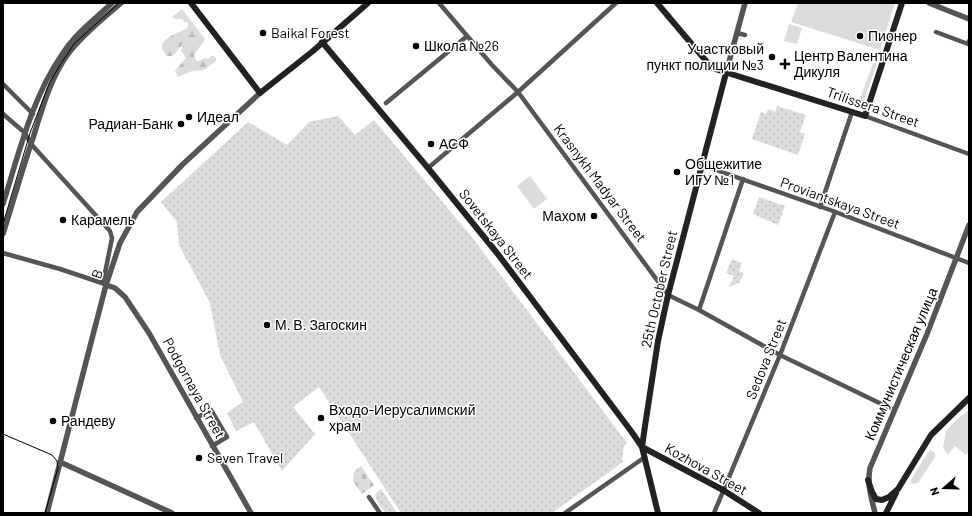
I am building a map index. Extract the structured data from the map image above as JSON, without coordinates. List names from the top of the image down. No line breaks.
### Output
{"streets":{"main road":["Trilissera Street","Sovetskaya Street","25th October Street","Kozhova Street"],"street":["Krasnykh Madyar Street","Proviantskaya Street","B","Sedova Street","Коммунистическая улица","Podgornaya Street"]},"crossings":[["Trilissera Street","25th October Street"],["Krasnykh Madyar Street","25th October Street"],["Krasnykh Madyar Street","Sedova Street"],["Krasnykh Madyar Street","Коммунистическая улица"],["Proviantskaya Street","25th October Street"],["Proviantskaya Street","Sedova Street"],["Proviantskaya Street","Коммунистическая улица"],["Sovetskaya Street","25th October Street"],["Sovetskaya Street","Kozhova Street"],["B","Podgornaya Street"],["25th October Street","Kozhova Street"],["Sedova Street","Kozhova Street"]],"places":{"other":["Baikal Forest","Пионер","Школа №26","Участковый пункт полиции №3","Идеал","Радиан-Банк","АСФ","Общежитие ИГУ №1","Махом","Карамель","М. В. Загоскин","Входо-Иерусалимский храм","Рандеву","Seven Travel"],"health":["Центр Валентина Дикуля"]},"north":"left"}
